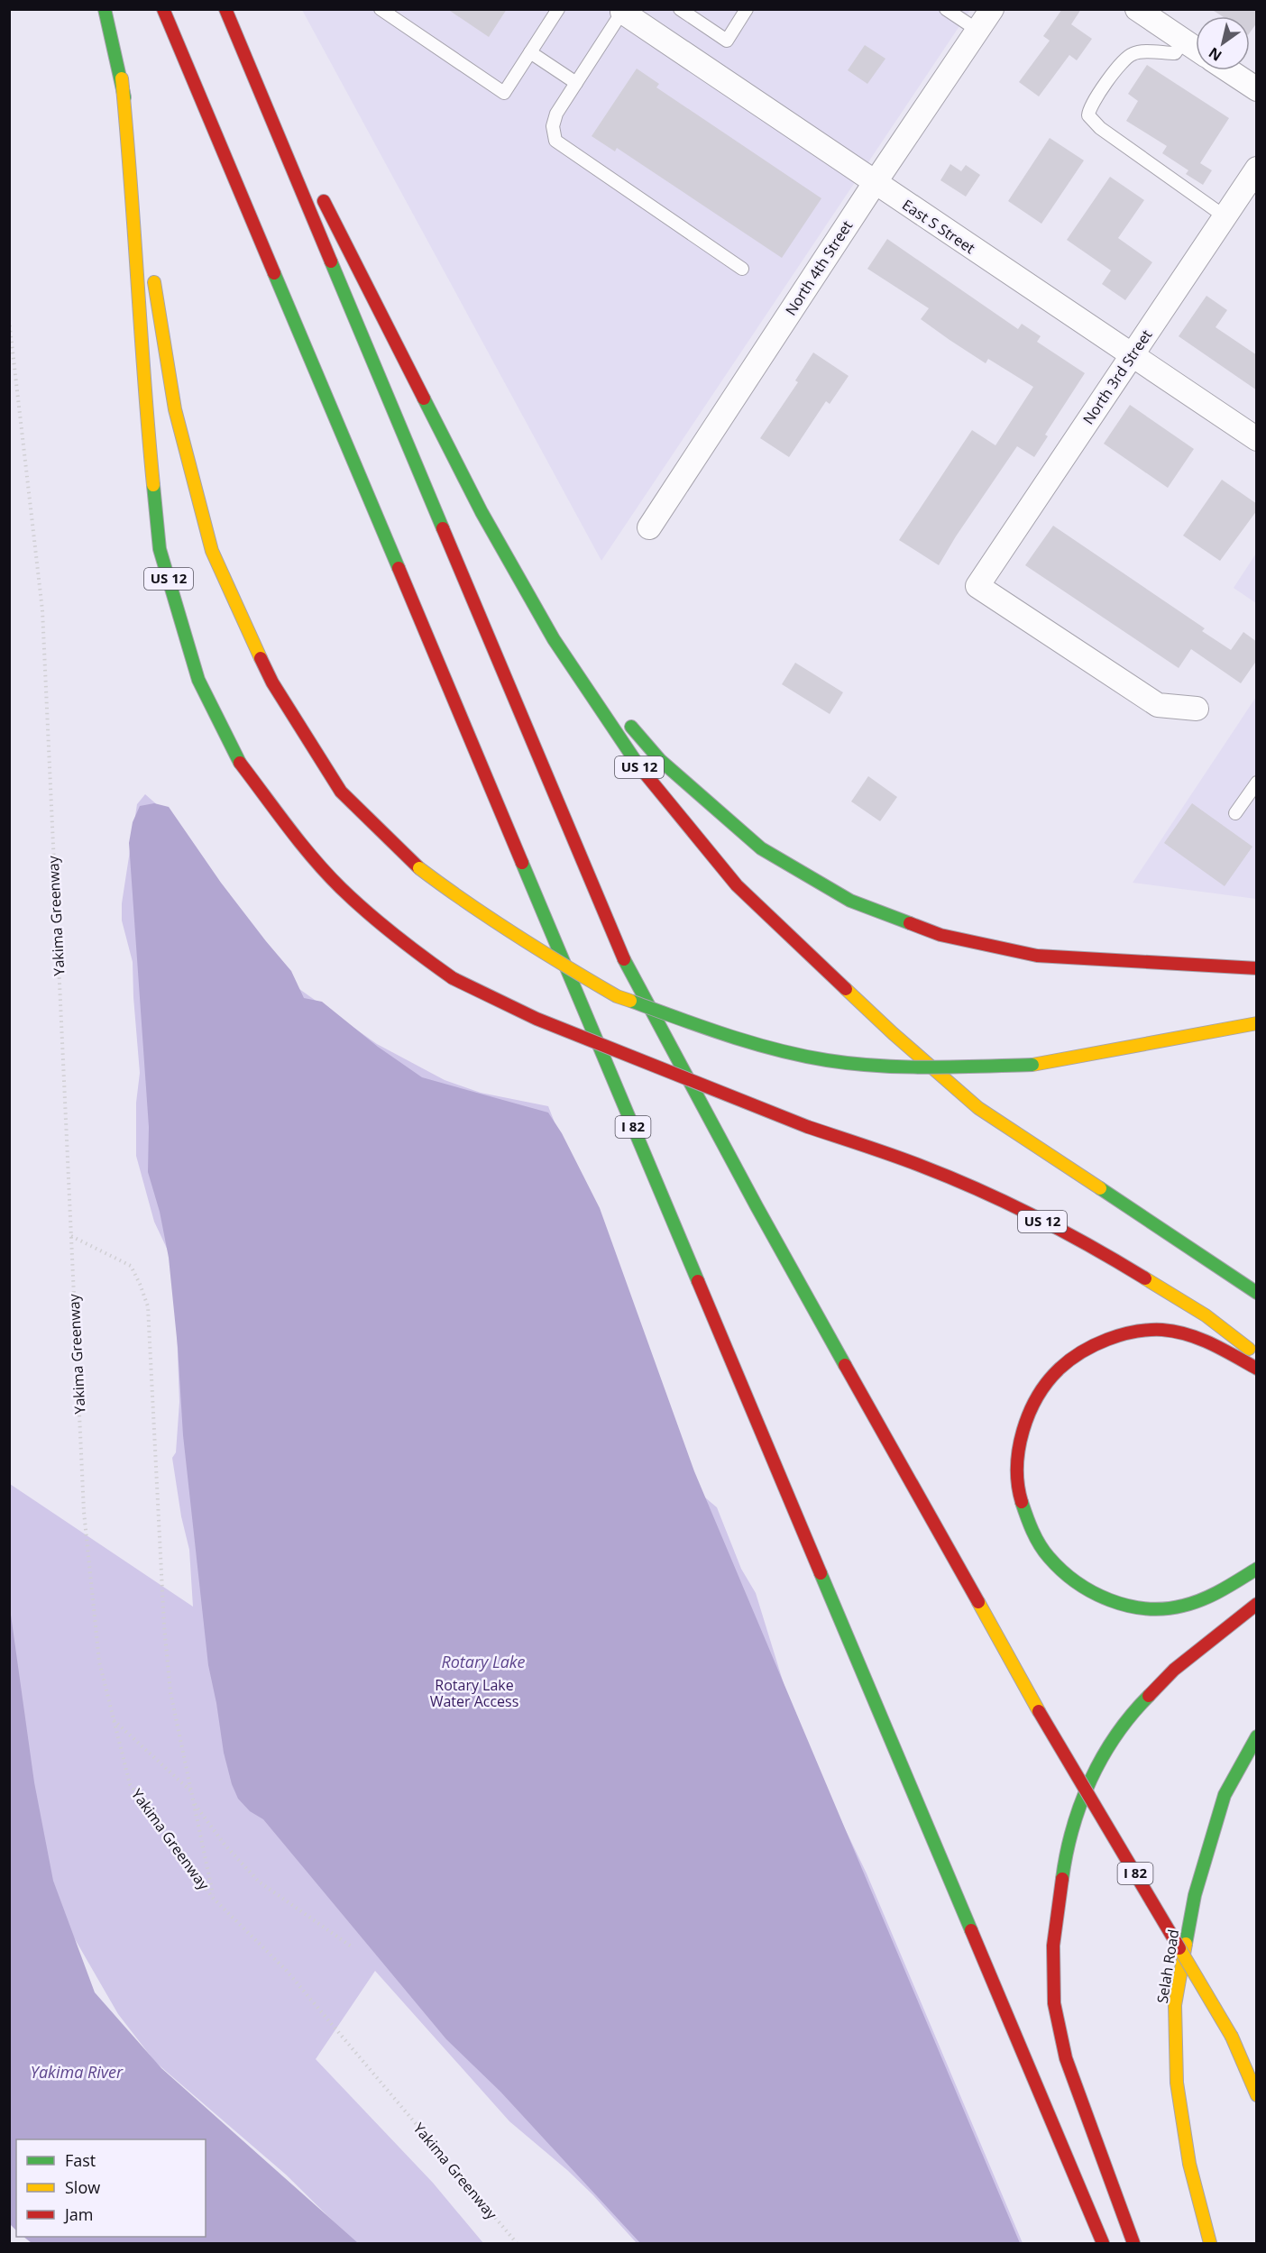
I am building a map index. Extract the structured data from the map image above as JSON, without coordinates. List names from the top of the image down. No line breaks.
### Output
{"streets":{"main road":["US 12","I 82","Selah Road"],"street":["East S Street","North 4th Street","North 3rd Street"],"path":["Yakima Greenway"]},"crossings":[["East S Street","North 4th Street"],["East S Street","North 3rd Street"]],"water":["Rotary Lake","Yakima River"],"parks":["Rotary Lake Water Access"],"legend":["Fast","Slow","Jam"],"north":"bottom left"}
